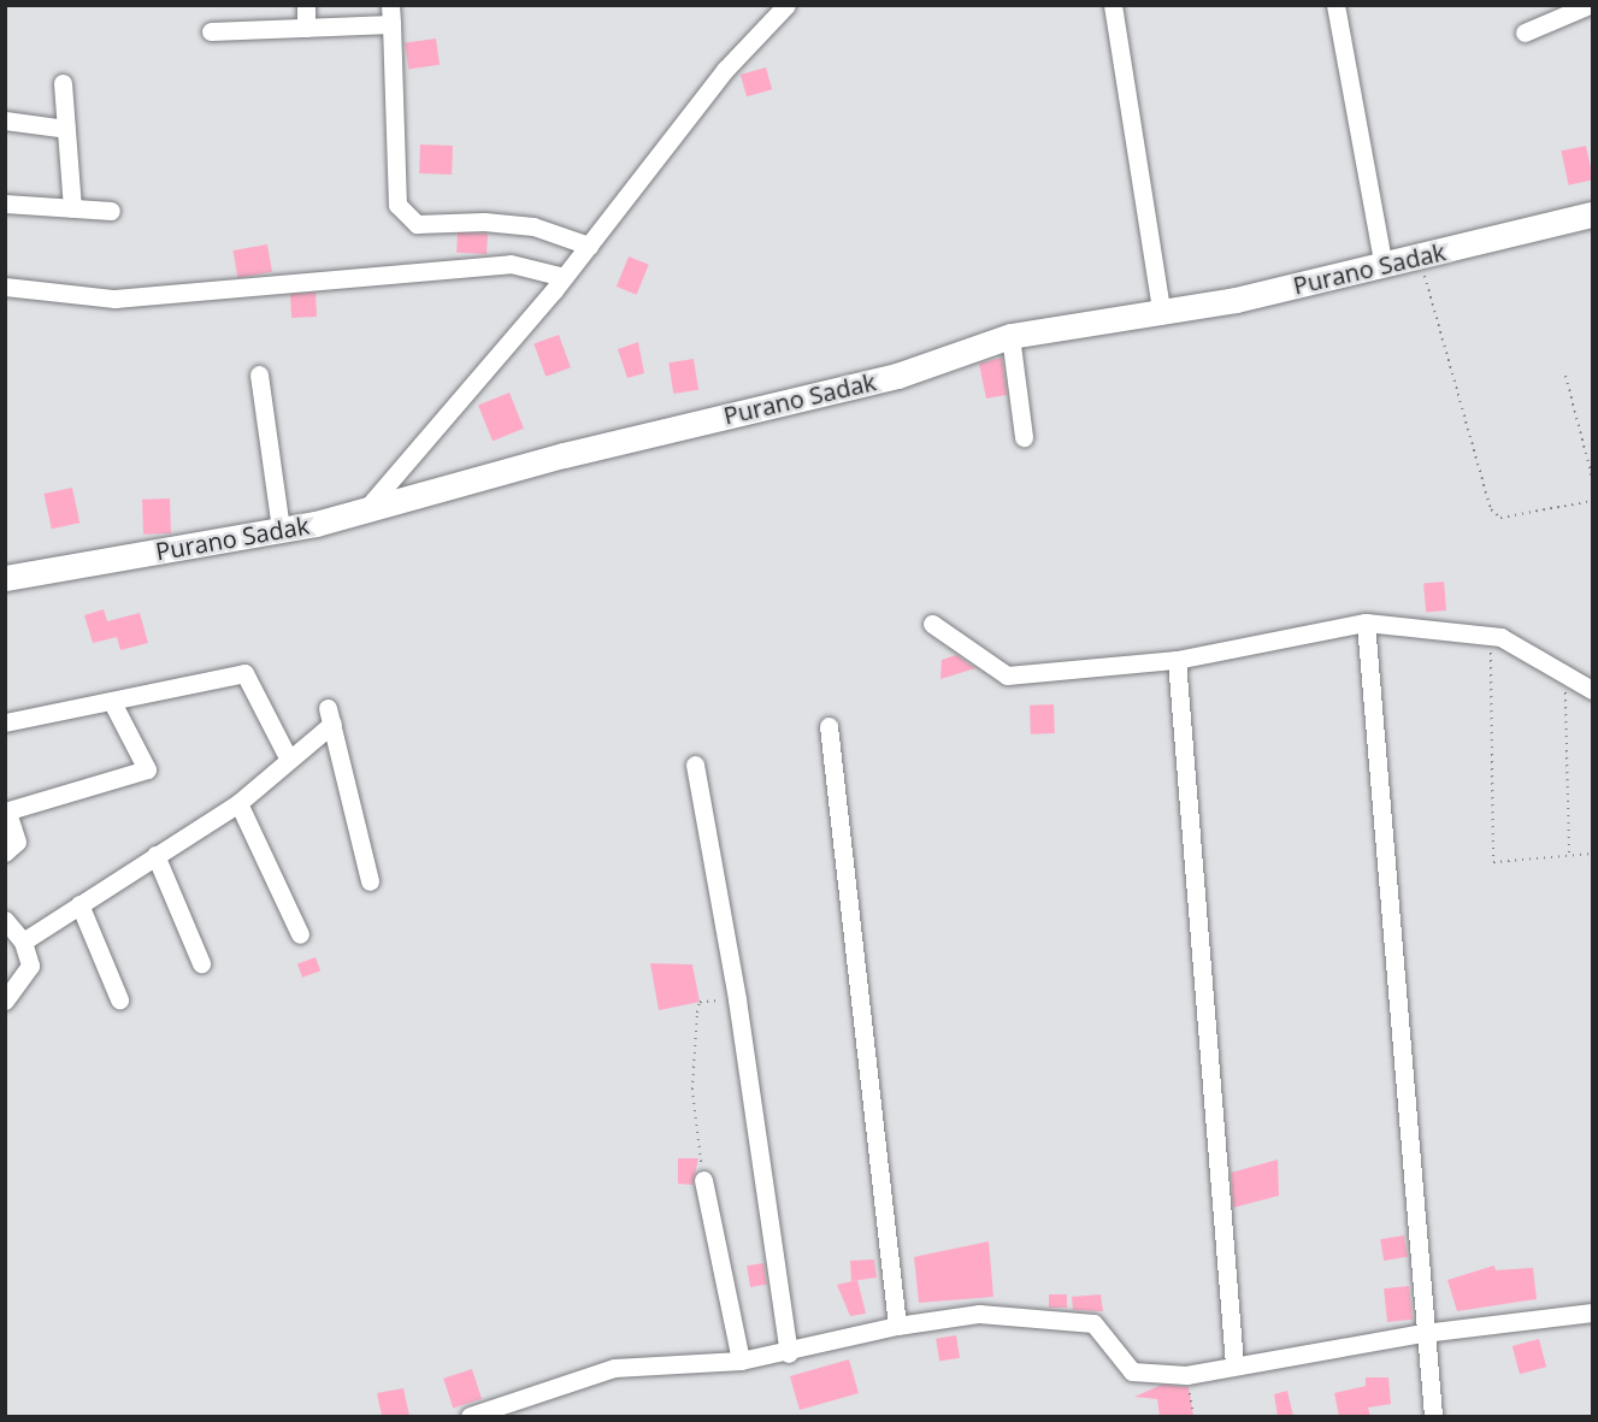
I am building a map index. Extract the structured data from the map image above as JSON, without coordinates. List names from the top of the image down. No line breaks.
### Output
{"streets":{"main road":["Purano Sadak"]}}
